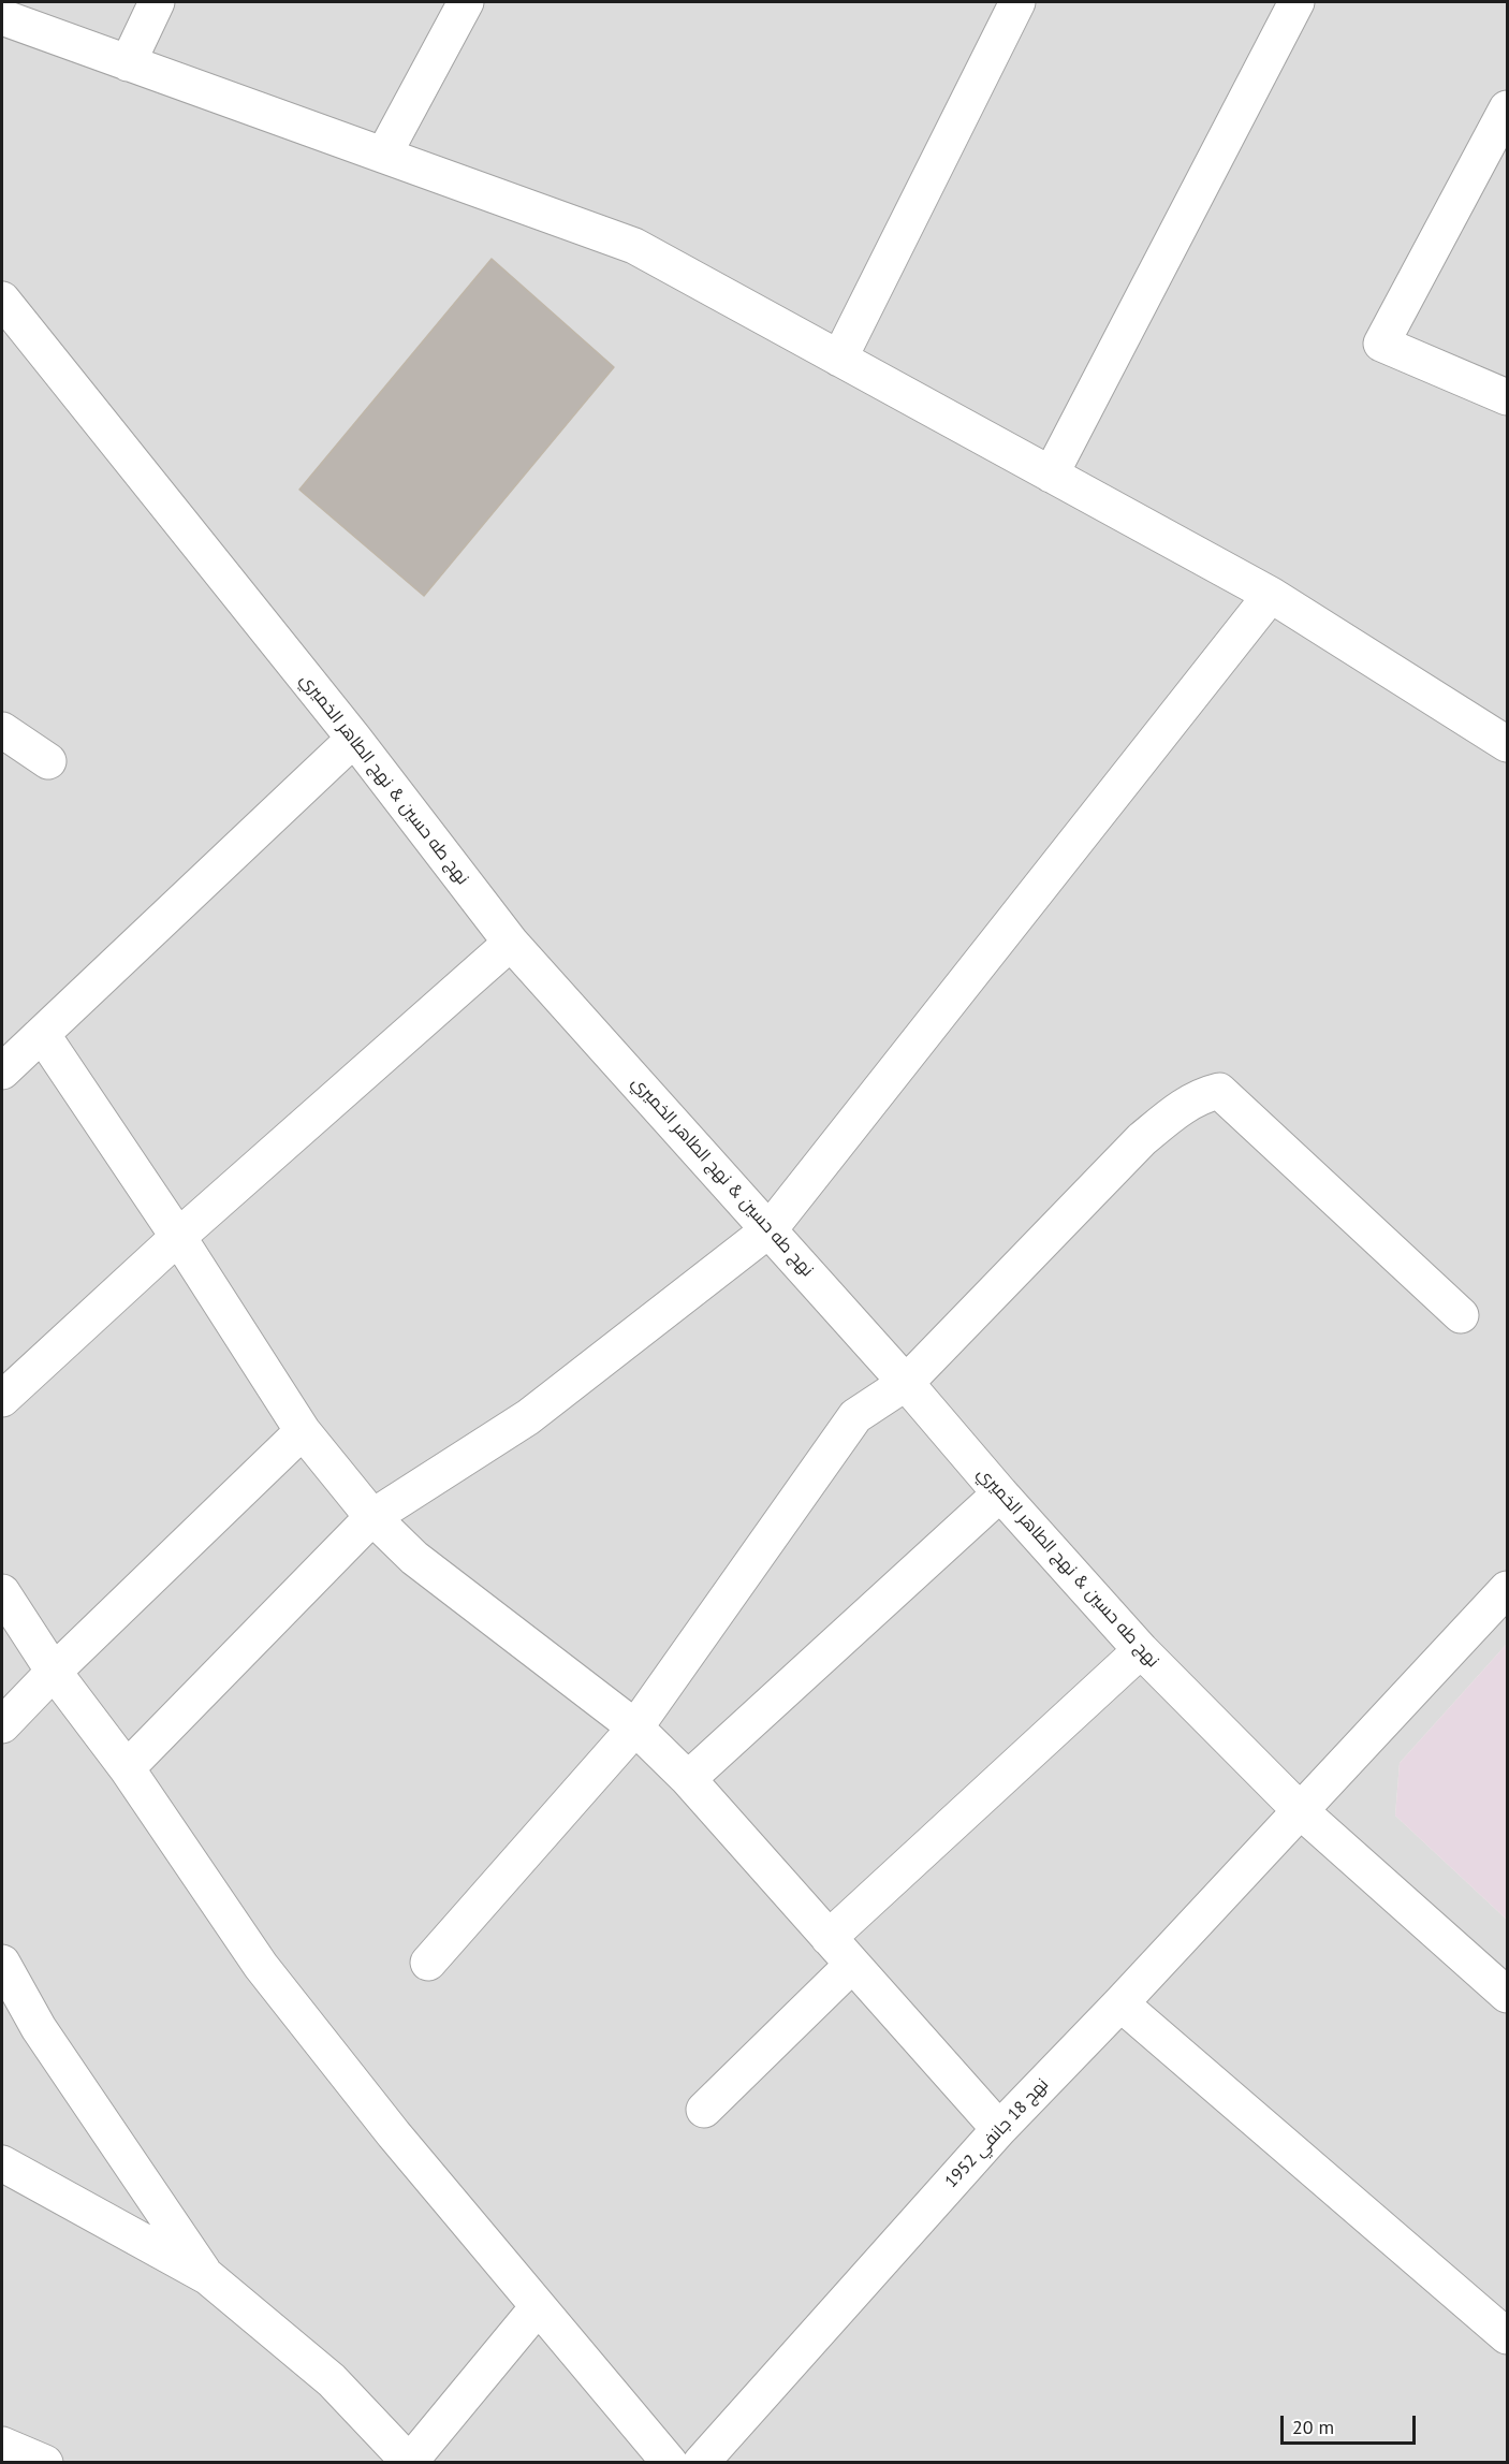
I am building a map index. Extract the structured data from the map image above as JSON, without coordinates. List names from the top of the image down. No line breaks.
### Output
{"streets":{"street":["نهج طه حسين & نهج الطاهر الخميري","نهج 18 جانفي 1952"]},"crossings":[["نهج طه حسين & نهج الطاهر الخميري","نهج 18 جانفي 1952"]],"scale_bar":"20 m"}
